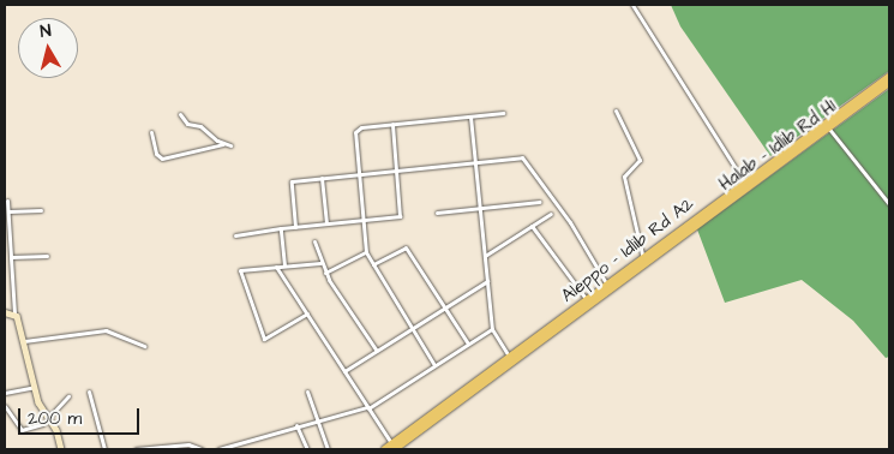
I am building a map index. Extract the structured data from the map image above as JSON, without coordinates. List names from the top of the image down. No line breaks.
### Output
{"streets":{"highway":["Halab - Idlib Rd H1","Aleppo - Idlib Rd A2"]},"crossings":[["Halab - Idlib Rd H1","Aleppo - Idlib Rd A2"]],"scale_bar":"200 m","north":"top"}
